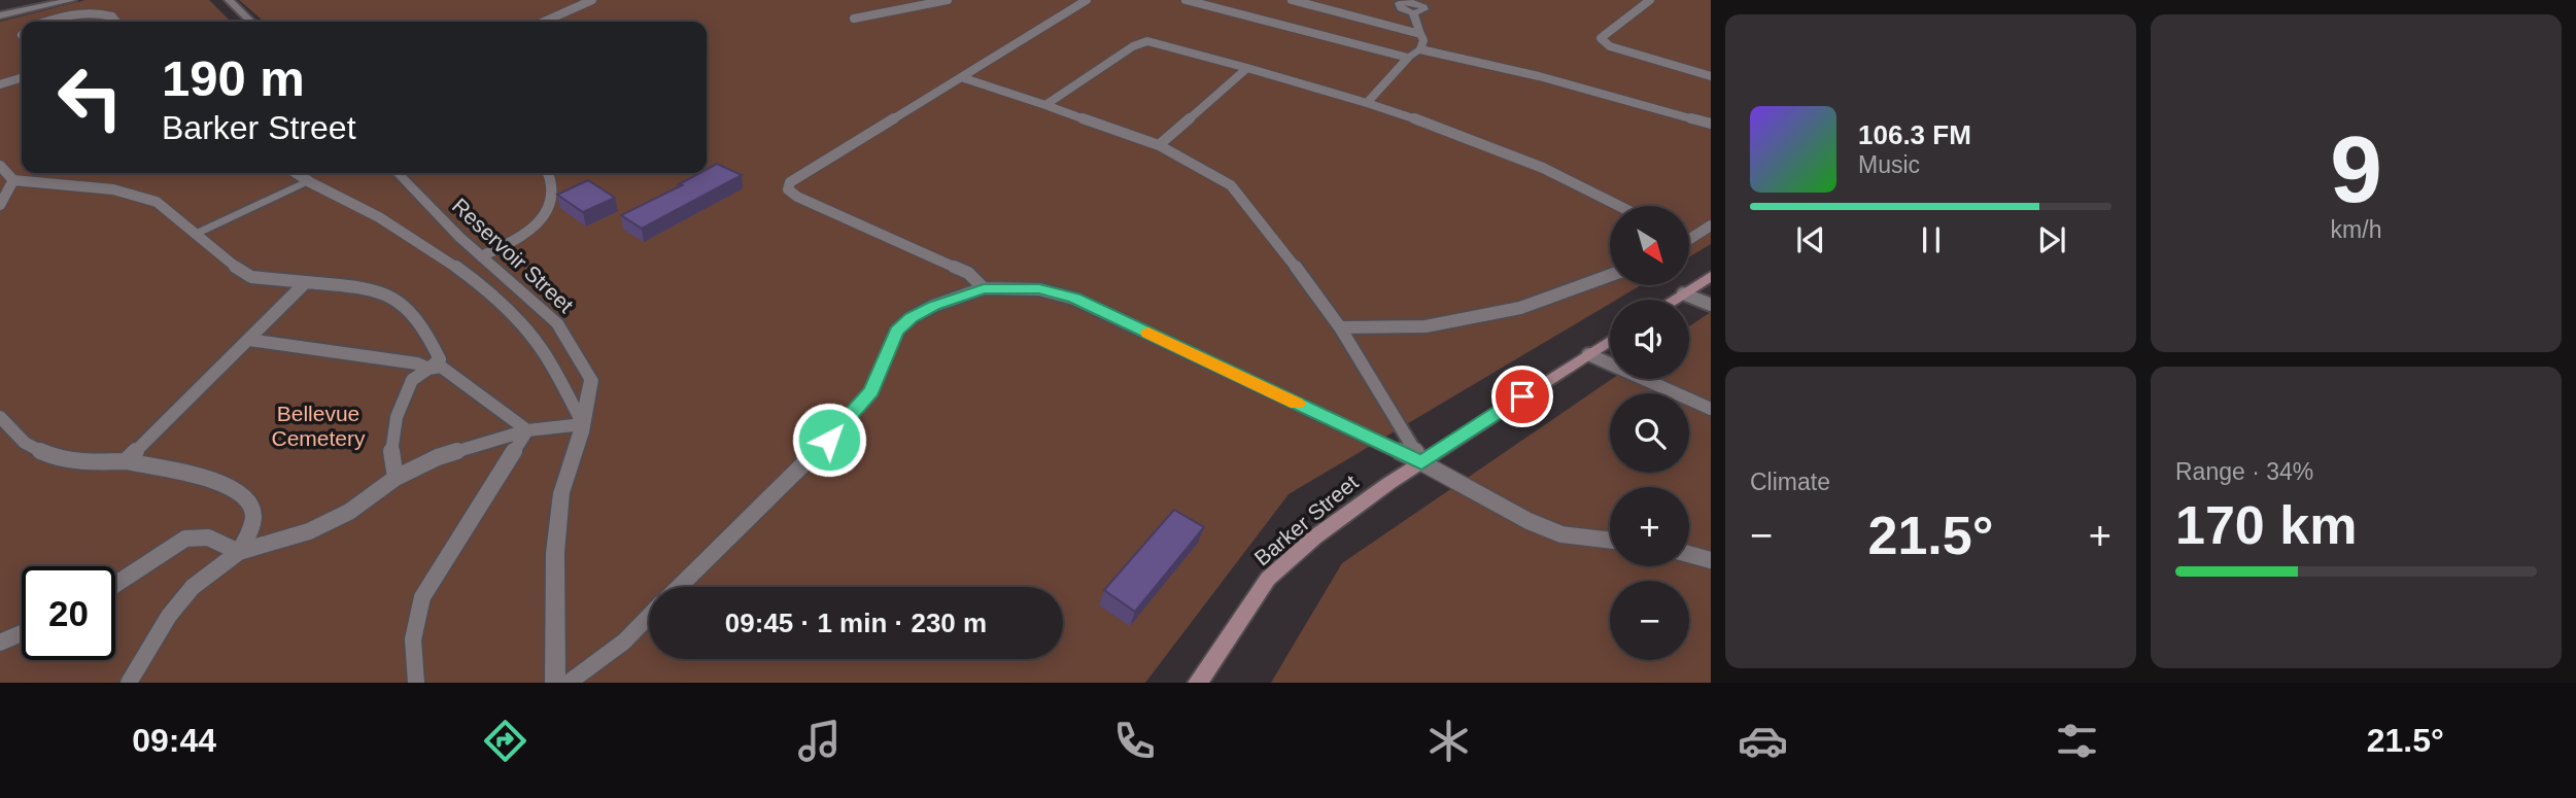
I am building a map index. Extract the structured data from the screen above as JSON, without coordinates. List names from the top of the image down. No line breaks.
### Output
{"streets":{"main road":["Barker Street"],"street":["Reservoir Street"]},"parks":["Bellevue Cemetery"],"north":"bottom right","page":{"tile":[["9","km/h"],"Climate",["Range · 34%","170 km"]],"turn":["190 m","Barker Street"],"song":["106.3 FM","Music"],"map_buttons":["+","−"],"heat":["−","21.5°","+"],"limit":"20","trip":"09:45 · 1 min · 230 m","tabs":["09:44","21.5°"]}}
